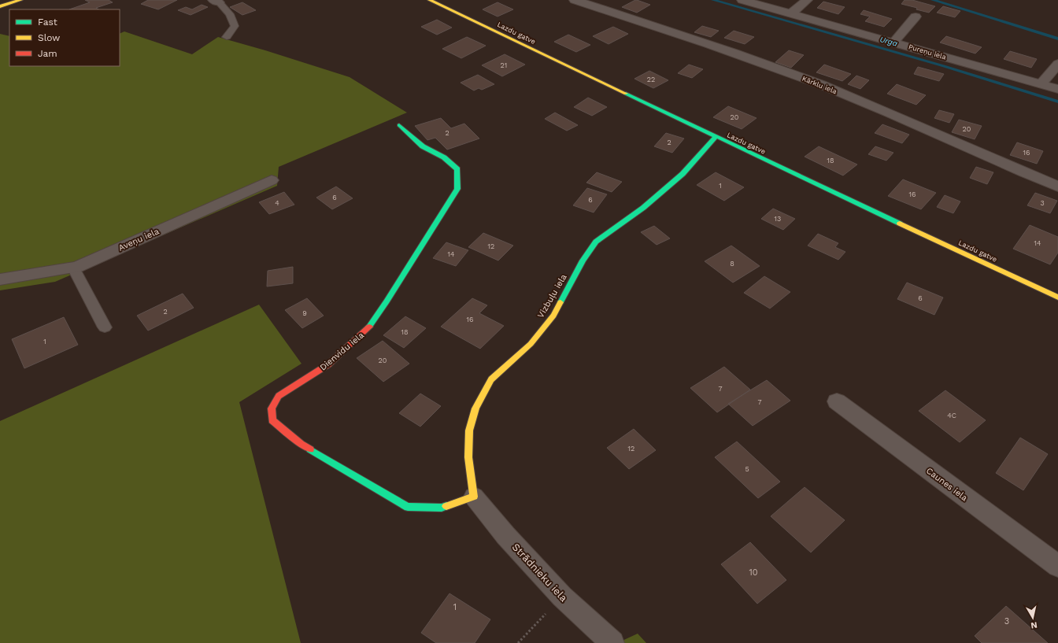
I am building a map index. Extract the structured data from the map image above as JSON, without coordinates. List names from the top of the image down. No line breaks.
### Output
{"streets":{"street":["Lazdu gatve","Pureņu iela","Kārklu iela","Aveņu iela","Vizbuļu iela","Dienvidu iela","Caunes iela","Strādnieku iela"]},"crossings":[["Lazdu gatve","Vizbuļu iela"],["Vizbuļu iela","Dienvidu iela"],["Vizbuļu iela","Strādnieku iela"],["Dienvidu iela","Strādnieku iela"]],"water":["Urga"],"house_numbers":["21","22","20","20","2","2","16","18","1","16","6","6","4","3","13","14","12","14","8","6","2","9","16","18","1","20","7","7","4C","12","5","10","1","3"],"legend":["Fast","Slow","Jam"],"north":"bottom"}
